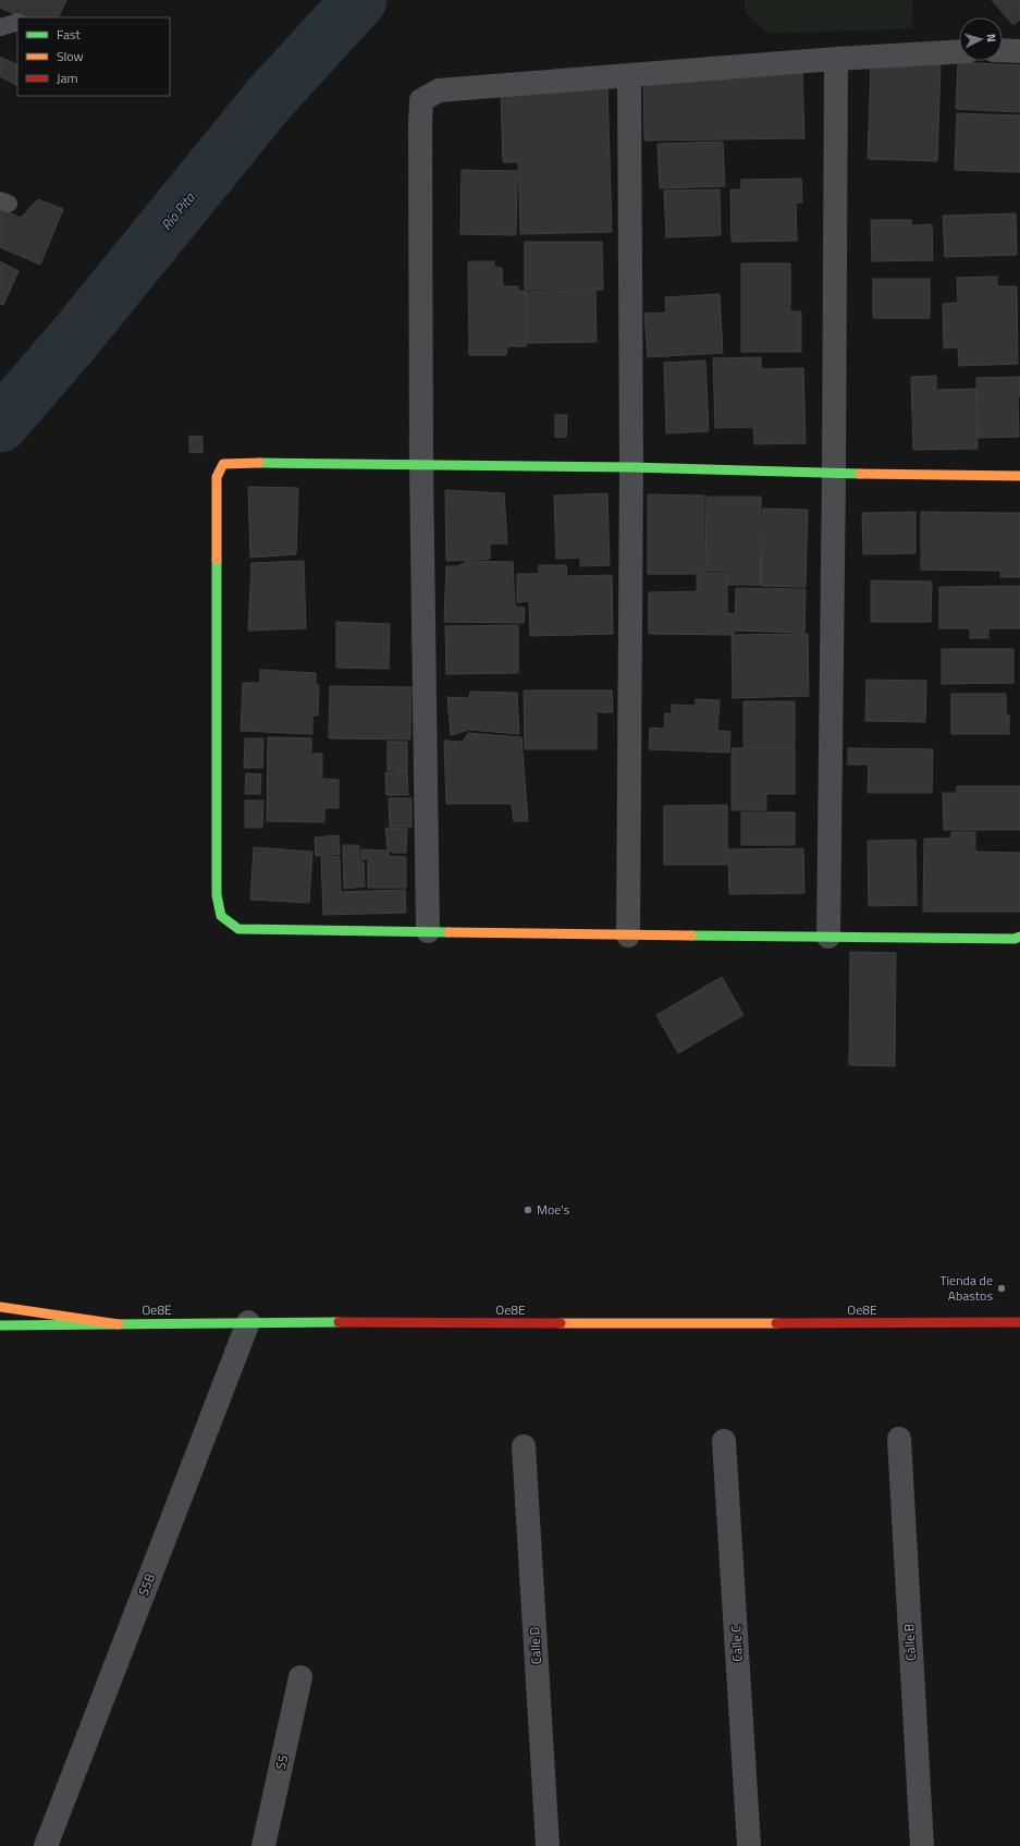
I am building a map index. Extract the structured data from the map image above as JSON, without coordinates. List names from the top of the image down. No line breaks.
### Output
{"streets":{"main road":["Oe8E"],"street":["S5B","Calle B","Calle C","Calle D","S5"]},"crossings":[["Oe8E","S5B"]],"water":["Río Pita"],"places":["Moe's","Tienda de Abastos"],"legend":["Fast","Slow","Jam"],"north":"right"}
